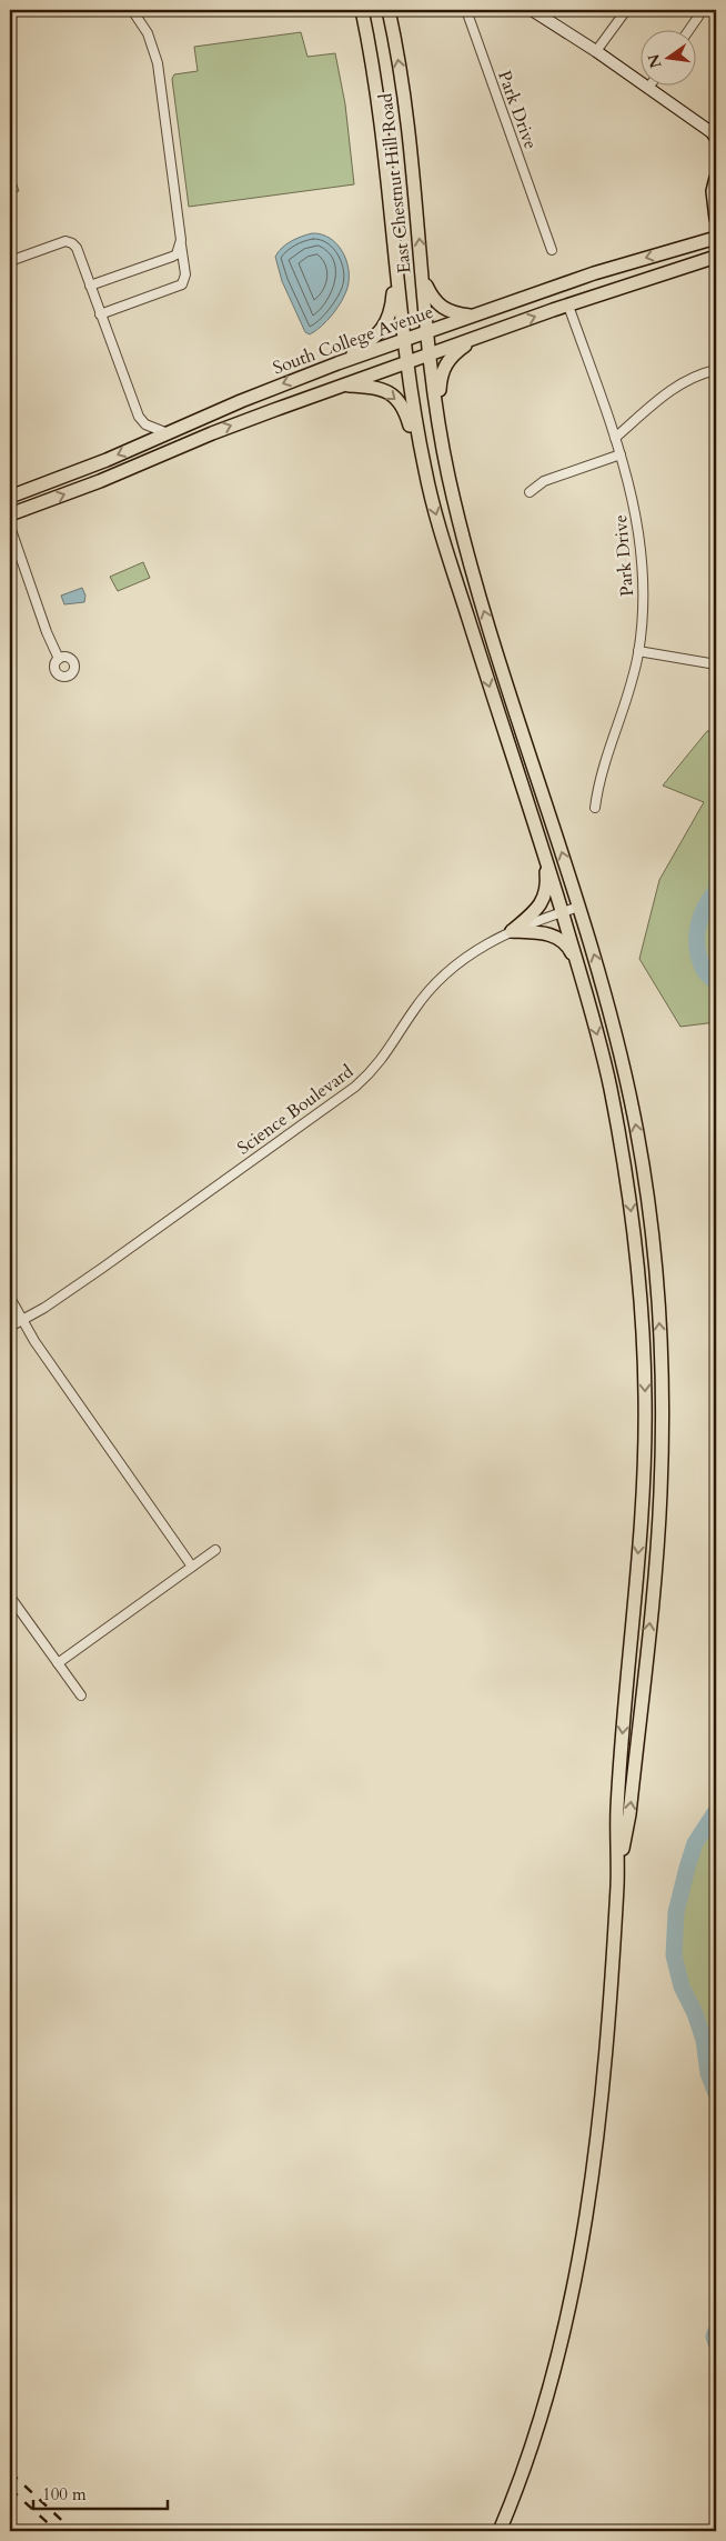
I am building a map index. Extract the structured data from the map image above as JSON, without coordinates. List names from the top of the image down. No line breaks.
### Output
{"streets":{"main road":["East Chestnut Hill Road","South College Avenue"],"street":["Park Drive","Science Boulevard"]},"crossings":[["East Chestnut Hill Road","South College Avenue"]],"scale_bar":"100 m","north":"left"}
